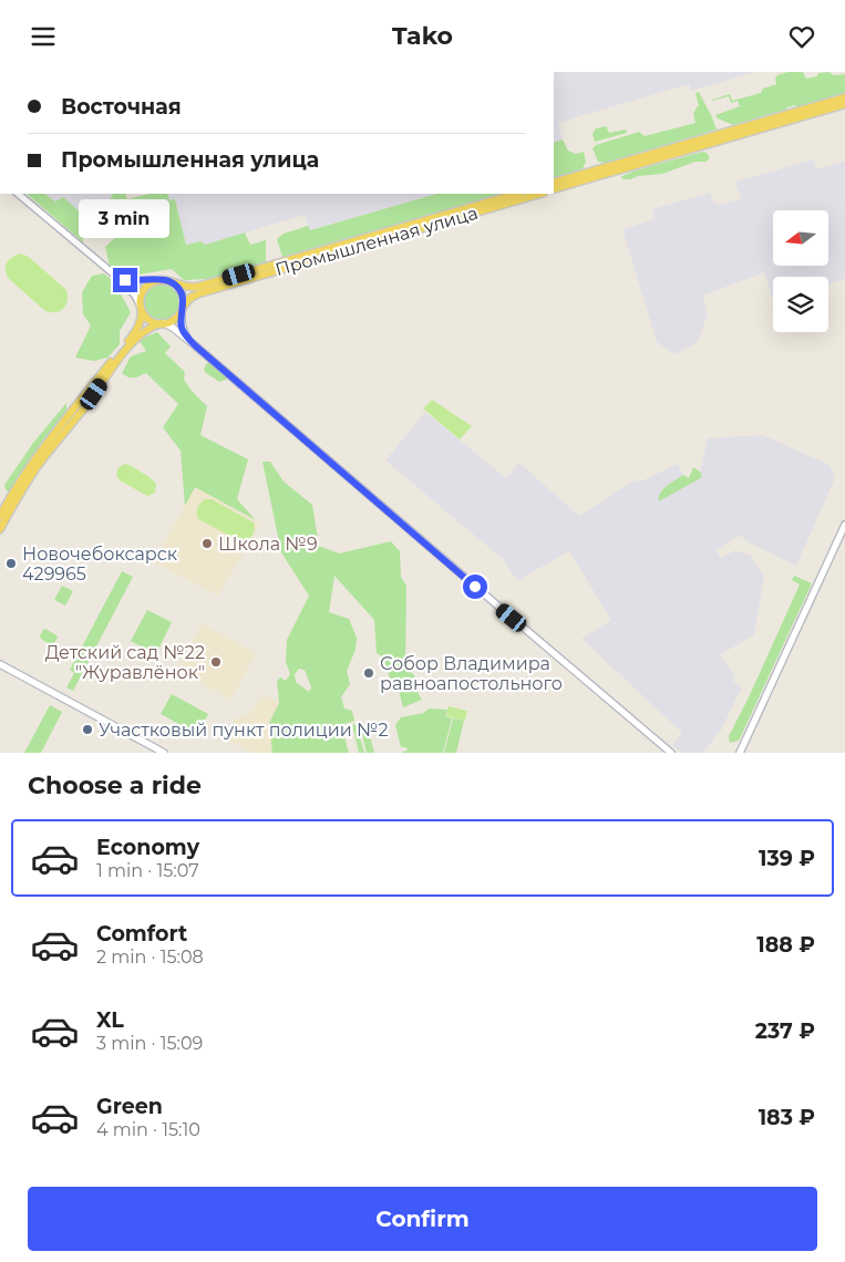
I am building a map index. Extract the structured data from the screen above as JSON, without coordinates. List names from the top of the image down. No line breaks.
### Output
{"streets":{"main road":["Промышленная улица"]},"places":["Школа №9","Новочебоксарск 429965","Детский сад №22 \"Журавлёнок\"","Собор Владимира равноапостольного","Участковый пункт полиции №2"],"north":"left","page":{"header":"Tako","banner":["Восточная","Промышленная улица"],"bubble":"3 min","heading":"Choose a ride","list":[{"name":"Economy","note":"1 min · 15:07","value":"139 ₽"},{"name":"Comfort","note":"2 min · 15:08","value":"188 ₽"},{"name":"XL","note":"3 min · 15:09","value":"237 ₽"},{"name":"Green","note":"4 min · 15:10","value":"183 ₽"}],"buttons":"Confirm"}}
